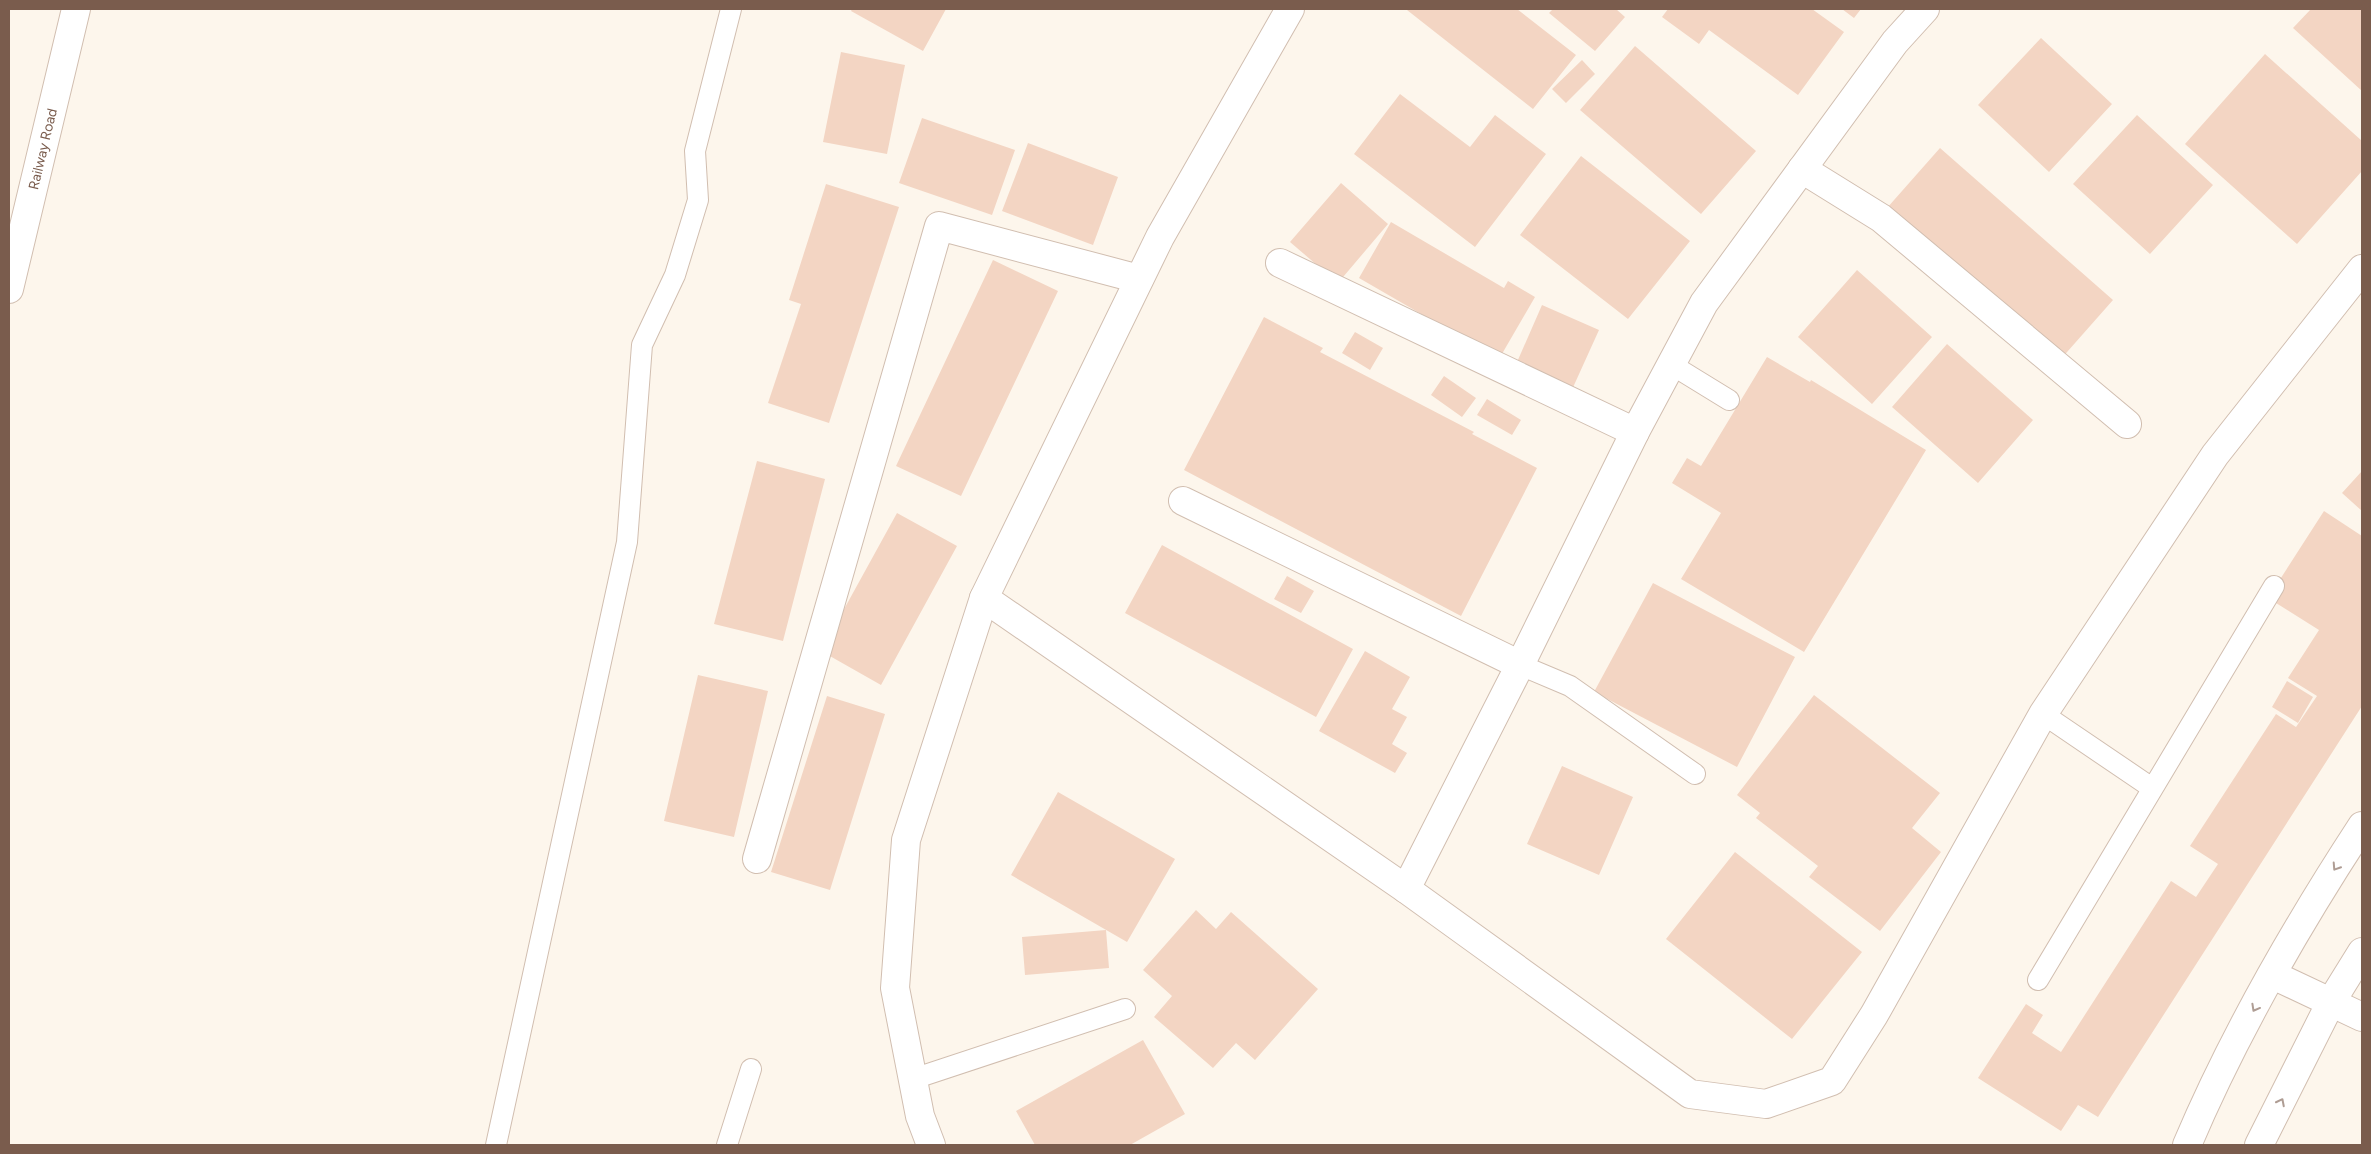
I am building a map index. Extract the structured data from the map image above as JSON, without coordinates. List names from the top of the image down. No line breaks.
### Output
{"streets":{"street":["Railway Road"]}}
